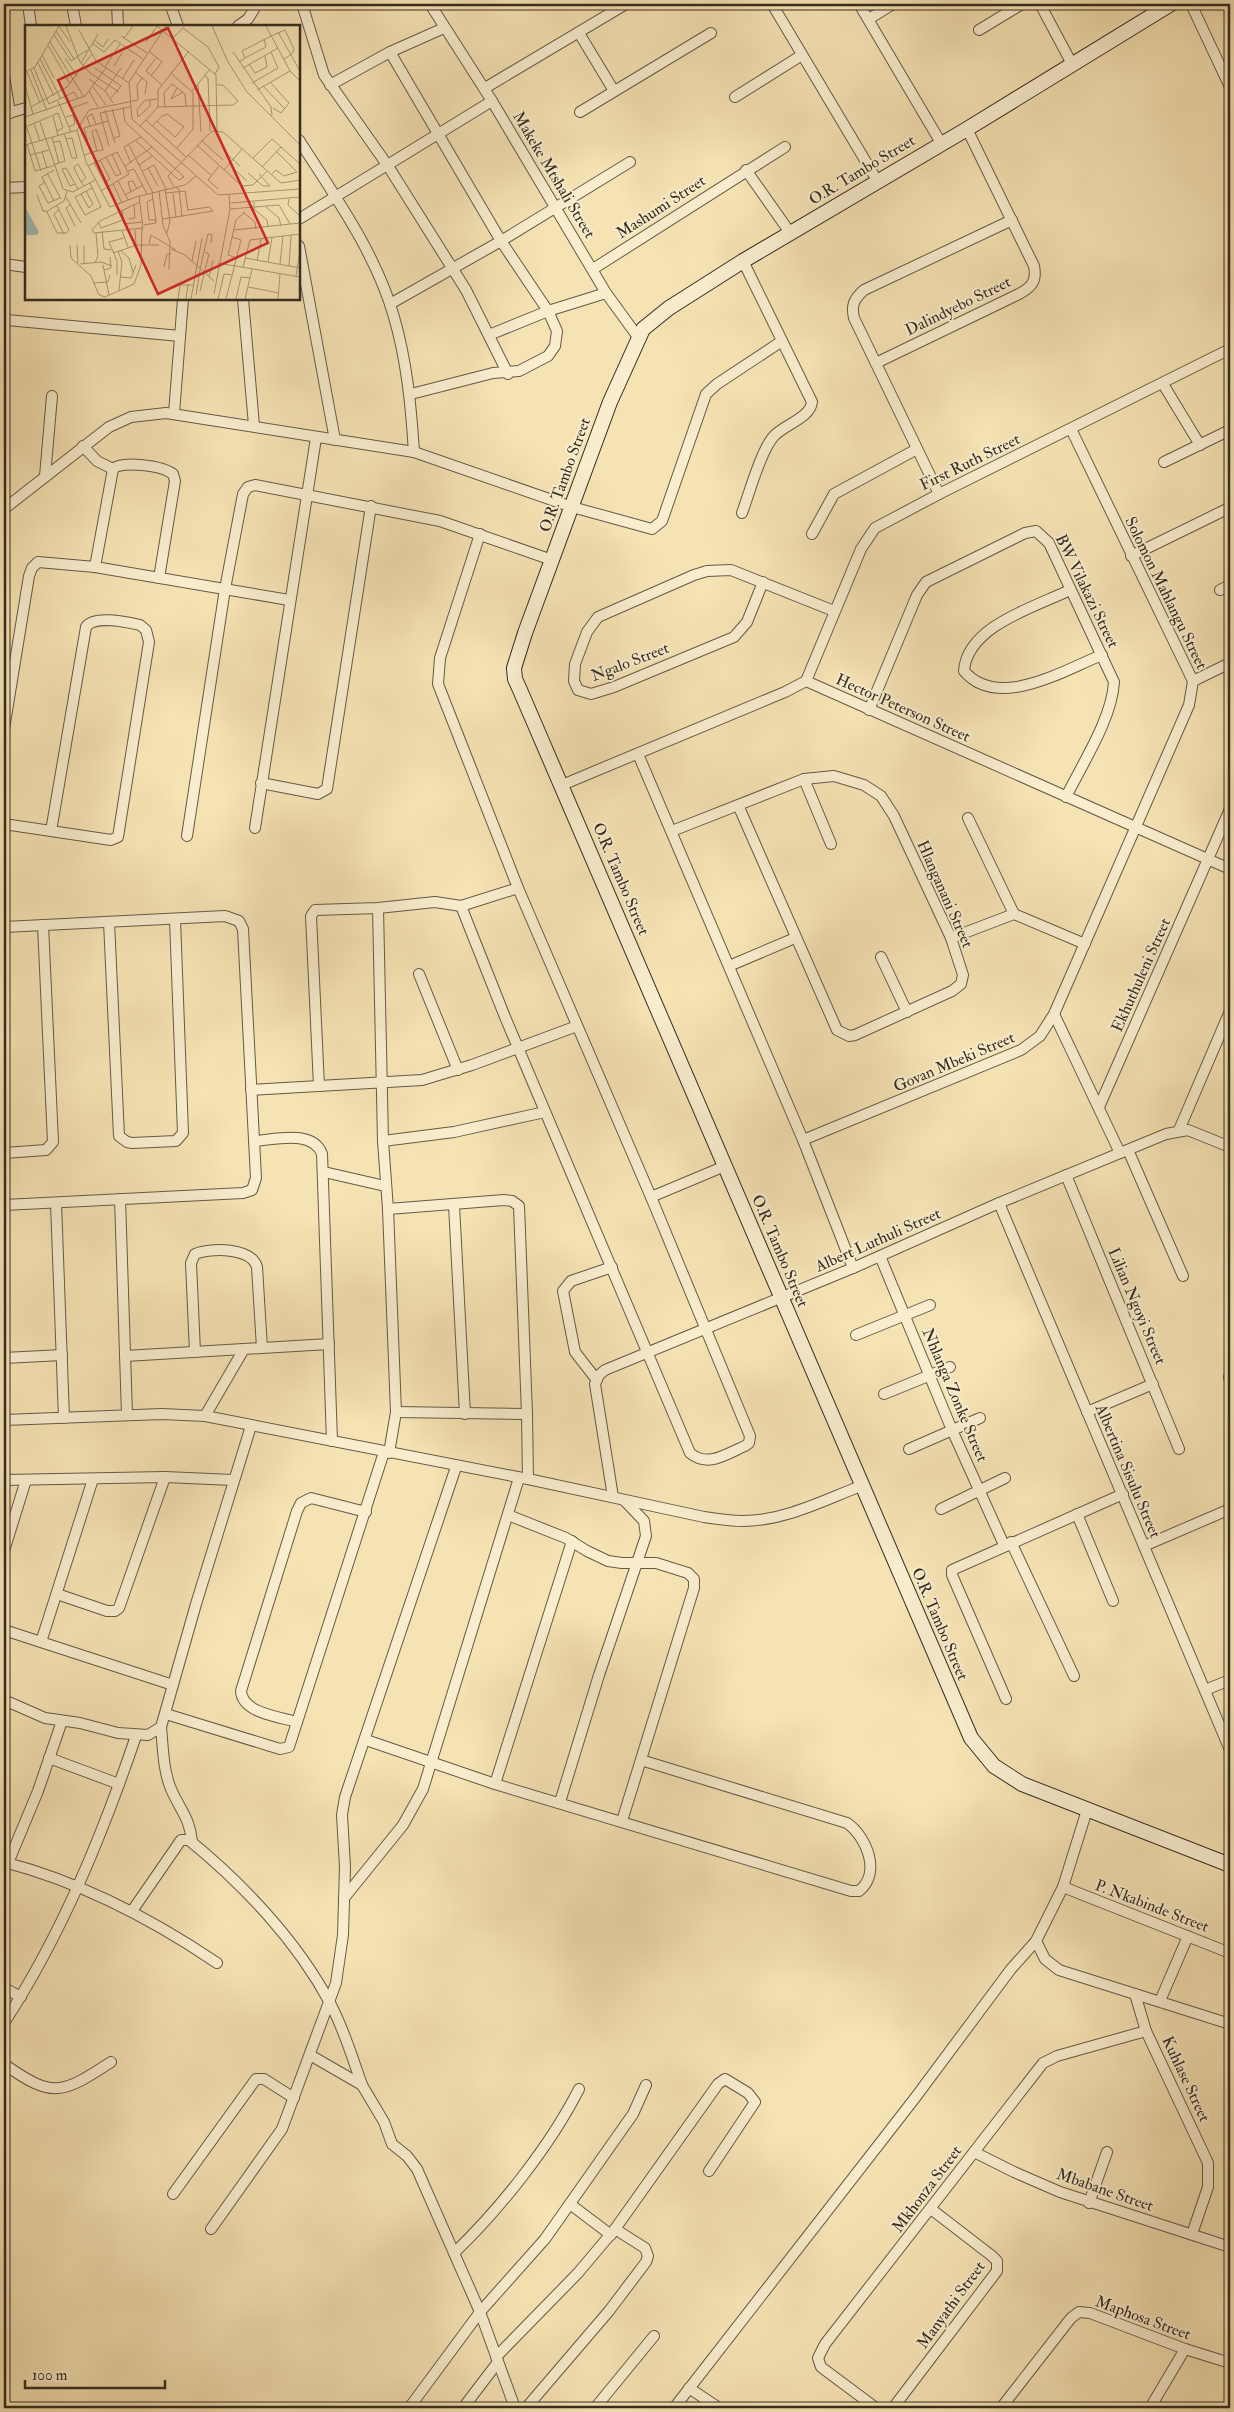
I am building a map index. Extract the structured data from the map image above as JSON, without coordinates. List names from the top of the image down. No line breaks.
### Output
{"streets":{"street":["O.R. Tambo Street","Makeke Mtshali Street","Mashumi Street","Dalindyebo Street","First Ruth Street","BW Vilakazi Street","Solomon Mahlangu Street","Ngalo Street","Hector Peterson Street","Hlanganani Street","Ekhuthuleni Street","Govan Mbeki Street","Albert Luthuli Street","Lilian Ngoyi Street","Nhlanga Zonke Street","Albertina Sisulu Street","P. Nkabinde Street","Kuhlase Street","Mkhonza Street","Mbabane Street","Manyathi Street","Maphosa Street"]},"crossings":[["O.R. Tambo Street","Makeke Mtshali Street"],["O.R. Tambo Street","Dalindyebo Street"],["O.R. Tambo Street","Albert Luthuli Street"],["Makeke Mtshali Street","Mashumi Street"],["First Ruth Street","Solomon Mahlangu Street"],["First Ruth Street","Ngalo Street"],["First Ruth Street","Hector Peterson Street"],["BW Vilakazi Street","Hector Peterson Street"],["Solomon Mahlangu Street","Hector Peterson Street"],["Solomon Mahlangu Street","Govan Mbeki Street"],["Hector Peterson Street","Ekhuthuleni Street"],["Hector Peterson Street","Govan Mbeki Street"],["Albert Luthuli Street","Lilian Ngoyi Street"],["Albert Luthuli Street","Nhlanga Zonke Street"],["Albert Luthuli Street","Albertina Sisulu Street"],["Kuhlase Street","Mkhonza Street"],["Kuhlase Street","Mbabane Street"],["Mkhonza Street","Mbabane Street"],["Mkhonza Street","Manyathi Street"]],"scale_bar":"100 m"}
